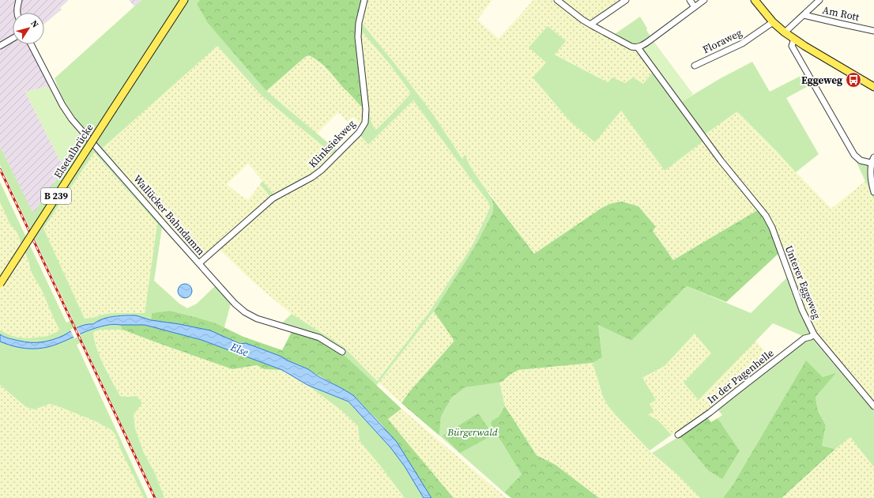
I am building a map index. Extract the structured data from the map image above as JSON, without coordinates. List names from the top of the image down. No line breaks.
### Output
{"streets":{"main road":["Elsetalbrücke","B 239"],"street":["Am Rott","Floraweg","Klinksiekweg","Wallücker Bahndamm","Unterer Eggeweg","In der Pagenhelle"]},"crossings":[["Klinksiekweg","Wallücker Bahndamm"],["Unterer Eggeweg","In der Pagenhelle"]],"water":["Else"],"parks":["Bürgerwald"],"places":{"bus stop":["Eggeweg"]},"north":"top right"}
